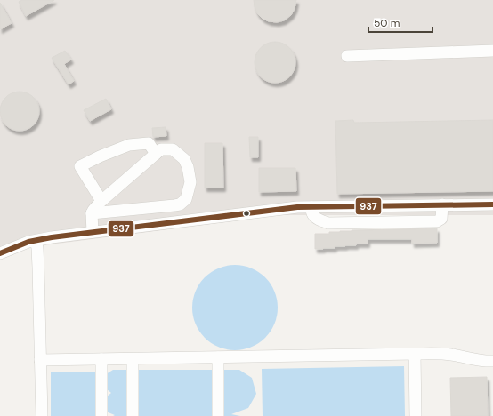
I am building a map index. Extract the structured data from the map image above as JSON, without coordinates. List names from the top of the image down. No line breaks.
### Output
{"lines":["transit line 937"],"scale_bar":"50 m"}
